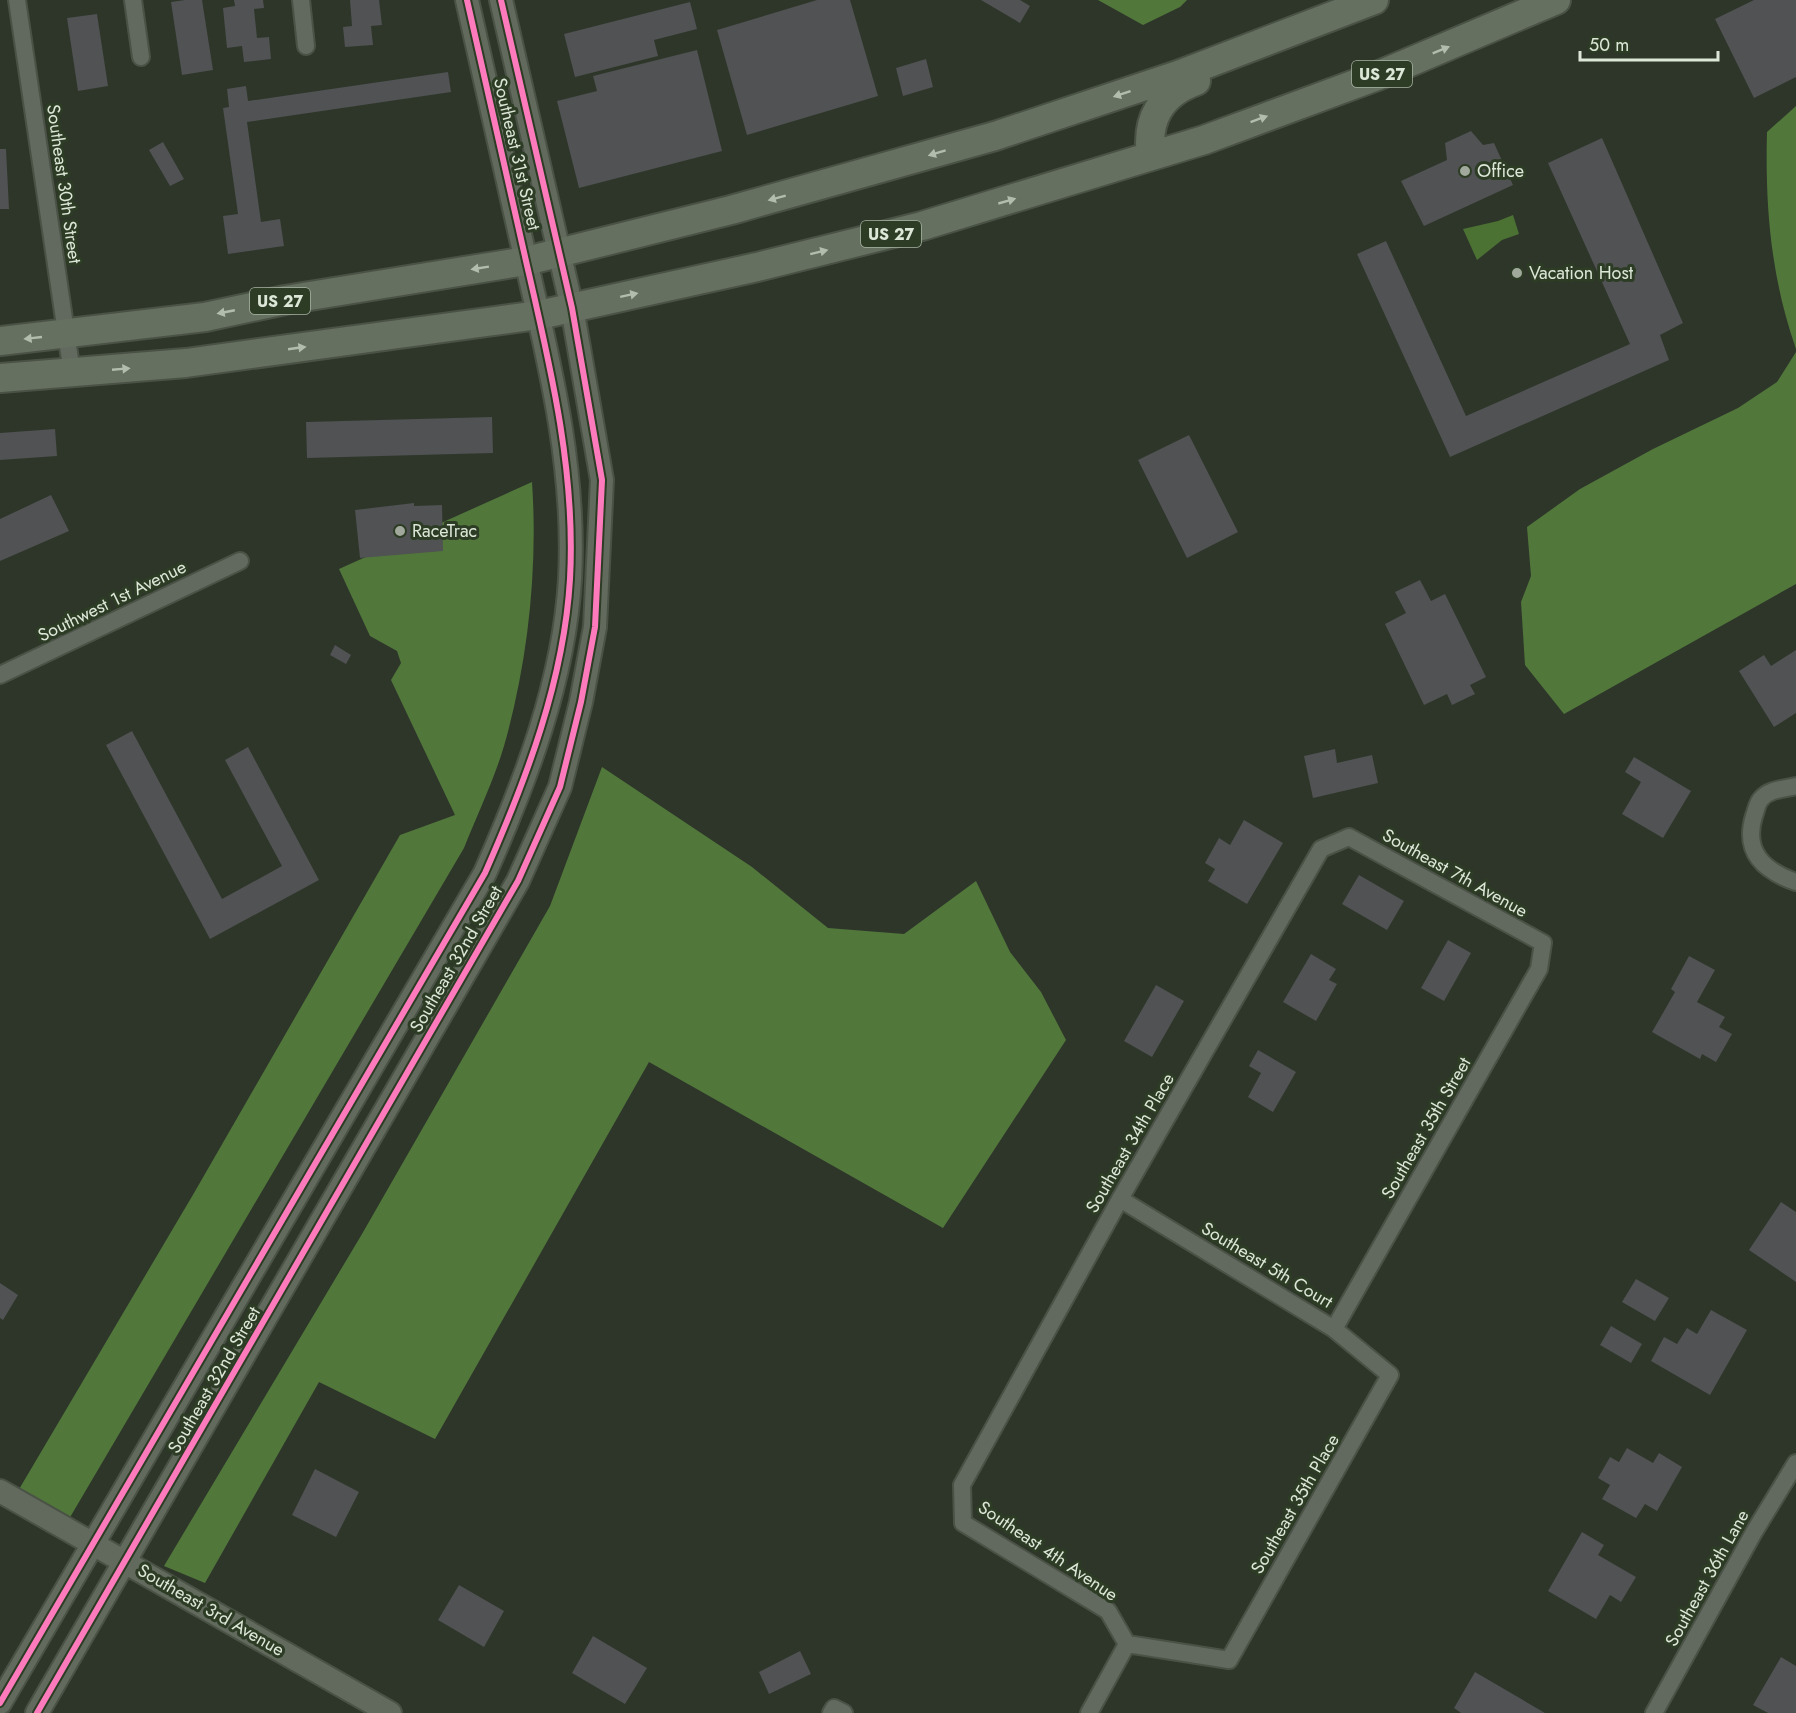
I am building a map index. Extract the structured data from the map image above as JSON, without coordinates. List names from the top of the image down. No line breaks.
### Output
{"streets":{"highway":["US 27"],"main road":["Southeast 31st Street","Southeast 32nd Street","Southeast 3rd Avenue"],"street":["Southeast 30th Street","Southwest 1st Avenue","Southeast 7th Avenue","Southeast 35th Street","Southeast 34th Place","Southeast 5th Court","Southeast 35th Place","Southeast 4th Avenue","Southeast 36th Lane"]},"crossings":[["US 27","Southeast 31st Street"],["US 27","Southeast 30th Street"],["US 27","Southeast 32nd Street"],["Southeast 31st Street","Southeast 32nd Street"],["Southeast 7th Avenue","Southeast 35th Street"],["Southeast 7th Avenue","Southeast 34th Place"],["Southeast 32nd Street","Southeast 3rd Avenue"],["Southeast 35th Street","Southeast 5th Court"],["Southeast 34th Place","Southeast 5th Court"],["Southeast 34th Place","Southeast 4th Avenue"],["Southeast 5th Court","Southeast 35th Place"],["Southeast 35th Place","Southeast 4th Avenue"]],"places":["Office","Vacation Host","RaceTrac"],"scale_bar":"50 m"}
